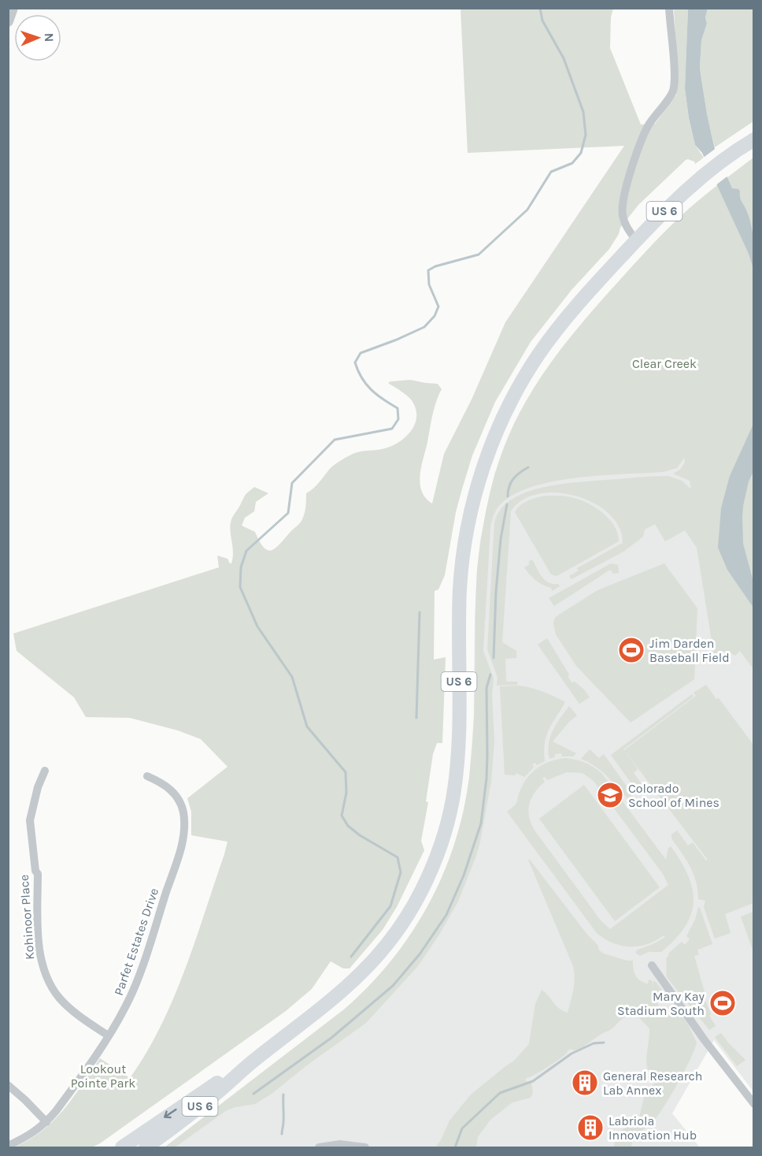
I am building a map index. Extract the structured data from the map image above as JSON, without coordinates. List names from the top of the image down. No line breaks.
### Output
{"streets":{"highway":["US 6"],"street":["Kohinoor Place","Parfet Estates Drive"]},"crossings":[["Kohinoor Place","Parfet Estates Drive"]],"parks":["Clear Creek","Lookout Pointe Park"],"places":{"sports":["Jim Darden Baseball Field","Marv Kay Stadium South"],"school or university":["Colorado School of Mines"],"building":["General Research Lab Annex","Labriola Innovation Hub"]},"north":"right"}
